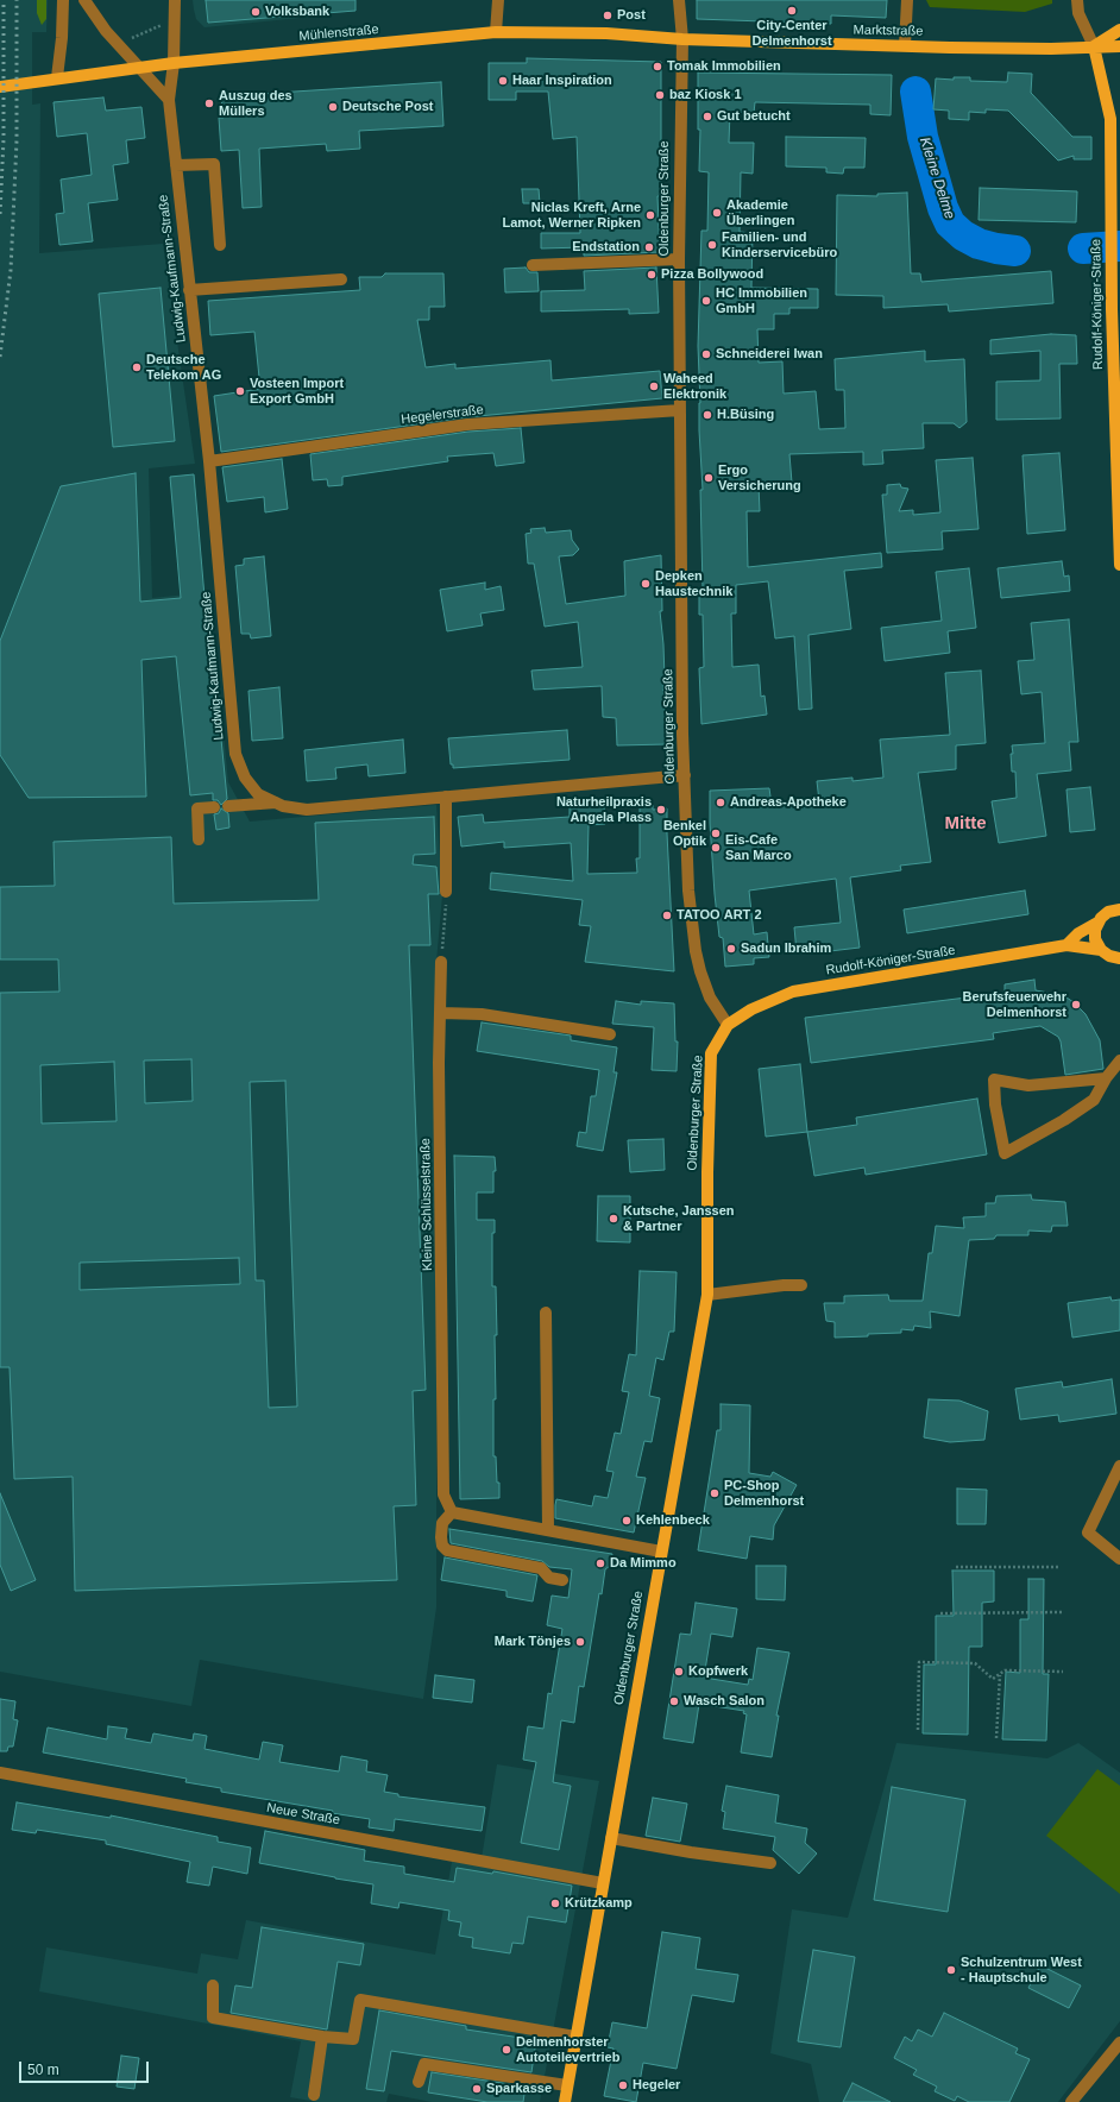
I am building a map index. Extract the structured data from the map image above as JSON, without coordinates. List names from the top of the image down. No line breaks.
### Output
{"streets":{"main road":["Marktstraße","Mühlenstraße","Oldenburger Straße","Rudolf-Königer-Straße"],"street":["Ludwig-Kaufmann-Straße","Hegelerstraße","Kleine Schlüsselstraße","Neue Straße"]},"crossings":[["Marktstraße","Mühlenstraße"],["Marktstraße","Oldenburger Straße"],["Marktstraße","Rudolf-Königer-Straße"],["Mühlenstraße","Oldenburger Straße"],["Mühlenstraße","Ludwig-Kaufmann-Straße"],["Oldenburger Straße","Ludwig-Kaufmann-Straße"],["Oldenburger Straße","Rudolf-Königer-Straße"],["Oldenburger Straße","Hegelerstraße"],["Oldenburger Straße","Neue Straße"],["Ludwig-Kaufmann-Straße","Hegelerstraße"]],"districts":["Mitte"],"water":["Kleine Delme"],"places":["City-Center Delmenhorst","Volksbank","Post","Tomak Immobilien","Haar Inspiration","baz Kiosk 1","Auszug des Müllers","Deutsche Post","Gut betucht","Akademie Überlingen","Niclas Kreft, Arne Lamot, Werner Ripken","Familien- und Kinderservicebüro","Endstation","Pizza Bollywood","HC Immobilien GmbH","Schneiderei Iwan","Deutsche Telekom AG","Waheed Elektronik","Vosteen Import Export GmbH","H.Büsing","Ergo Versicherung","Depken Haustechnik","Andreas-Apotheke","Naturheilpraxis Angela Plass","Benkel Optik","Eis-Cafe San Marco","TATOO ART 2","Sadun Ibrahim","Berufsfeuerwehr Delmenhorst","Kutsche, Janssen & Partner","PC-Shop Delmenhorst","Kehlenbeck","Da Mimmo","Mark Tönjes","Kopfwerk","Wasch Salon","Krützkamp","Schulzentrum West - Hauptschule","Delmenhorster Autoteilevertrieb","Hegeler","Sparkasse"],"scale_bar":"50 m"}
